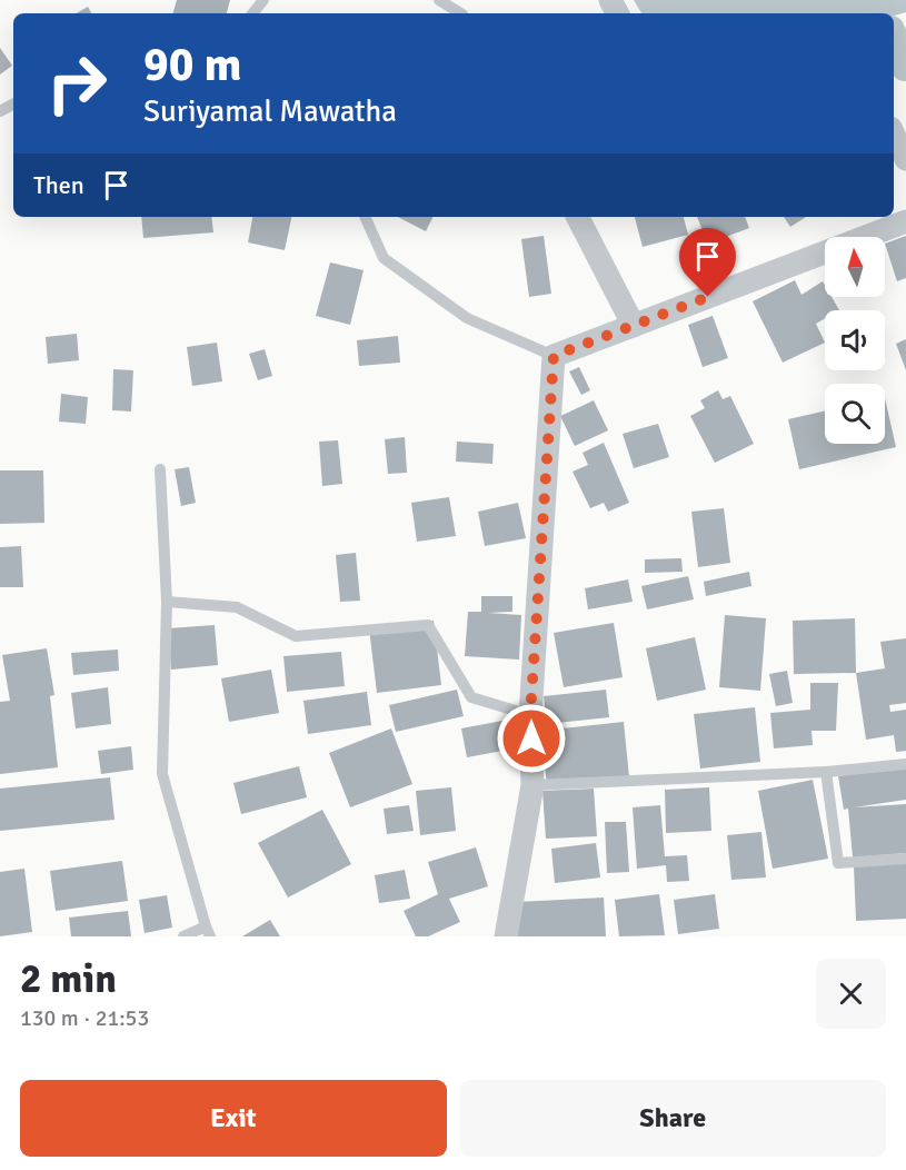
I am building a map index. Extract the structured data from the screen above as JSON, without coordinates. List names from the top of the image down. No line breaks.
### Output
{"north":"top","page":{"turn":["90 m","Suriyamal Mawatha"],"then":"Then","heading":["2 min","130 m · 21:53"],"buttons":["Exit","Share"]}}
